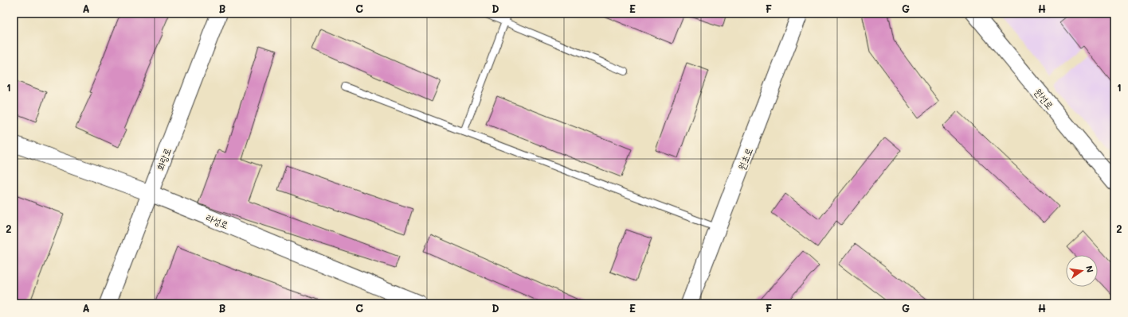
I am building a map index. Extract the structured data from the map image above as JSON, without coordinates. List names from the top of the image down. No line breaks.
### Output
{"streets":{"street":["원선로","화랑로","원초로","라성로"]},"crossings":[["화랑로","라성로"]],"north":"right","grid":{"columns":["A","B","C","D","E","F","G","H"],"rows":["1","2"]}}
